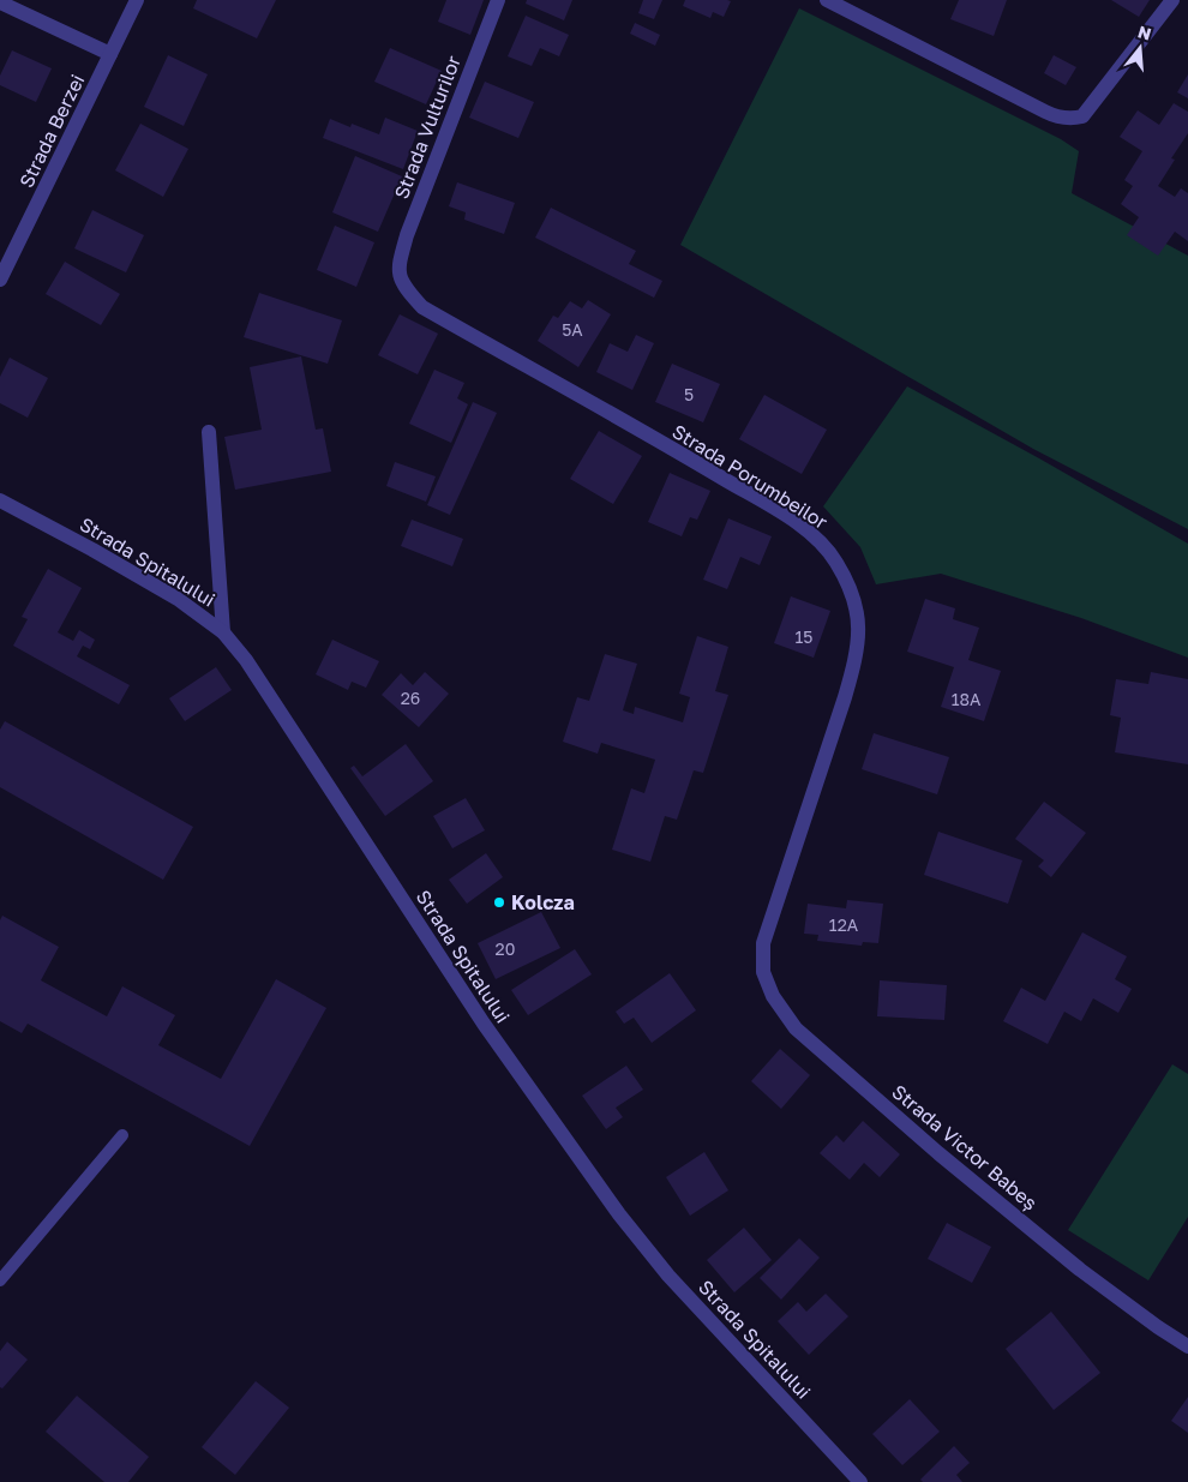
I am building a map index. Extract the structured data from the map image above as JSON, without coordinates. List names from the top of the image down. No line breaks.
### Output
{"streets":{"street":["Strada Vulturilor","Strada Berzei","Strada Porumbeilor","Strada Spitalului","Strada Victor Babeș"]},"crossings":[["Strada Vulturilor","Strada Porumbeilor"],["Strada Porumbeilor","Strada Victor Babeș"]],"places":["Kolcza"],"house_numbers":["5A","5","15","26","18A","12A","20"],"north":"top"}
